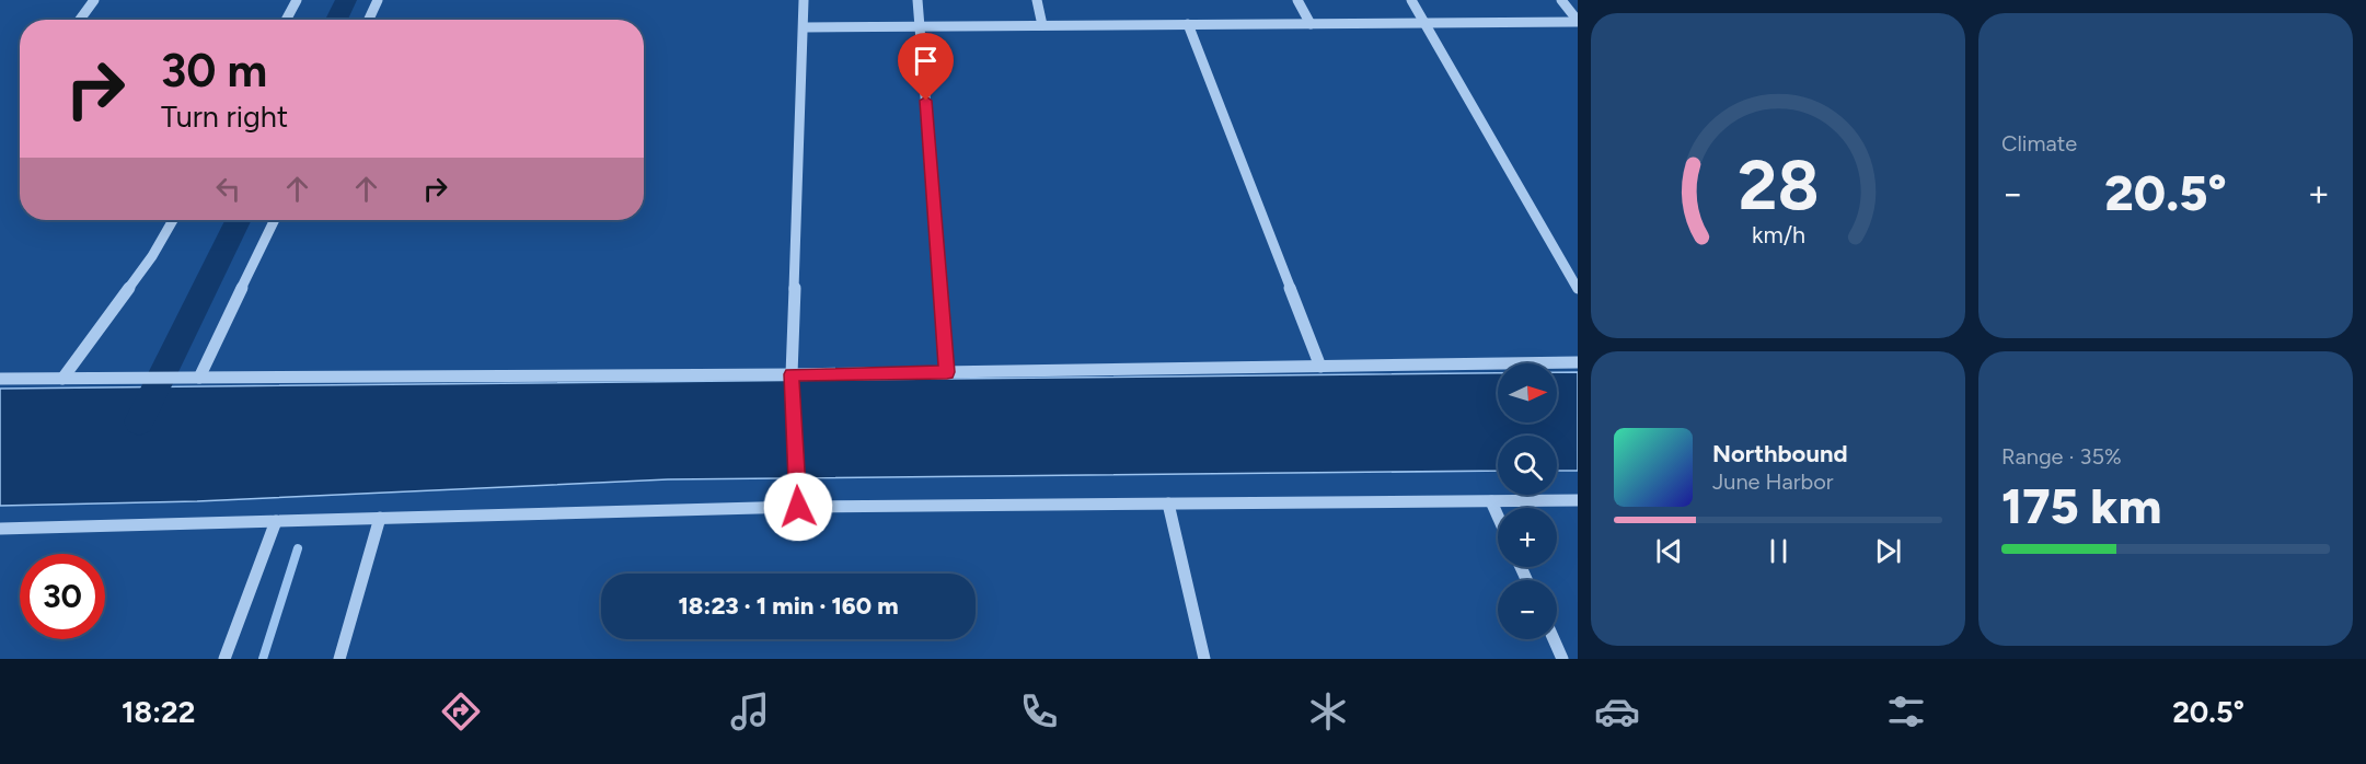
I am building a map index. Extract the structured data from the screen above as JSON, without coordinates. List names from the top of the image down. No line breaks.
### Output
{"north":"right","page":{"tile":["Climate",["Range · 35%","175 km"]],"turn":["30 m","Turn right"],"heat":["−","20.5°","+"],"map_buttons":["+","−"],"song":["Northbound","June Harbor"],"limit":"30","trip":"18:23 · 1 min · 160 m","tabs":["18:22","20.5°"],"gauge":["28","km/h"]}}
